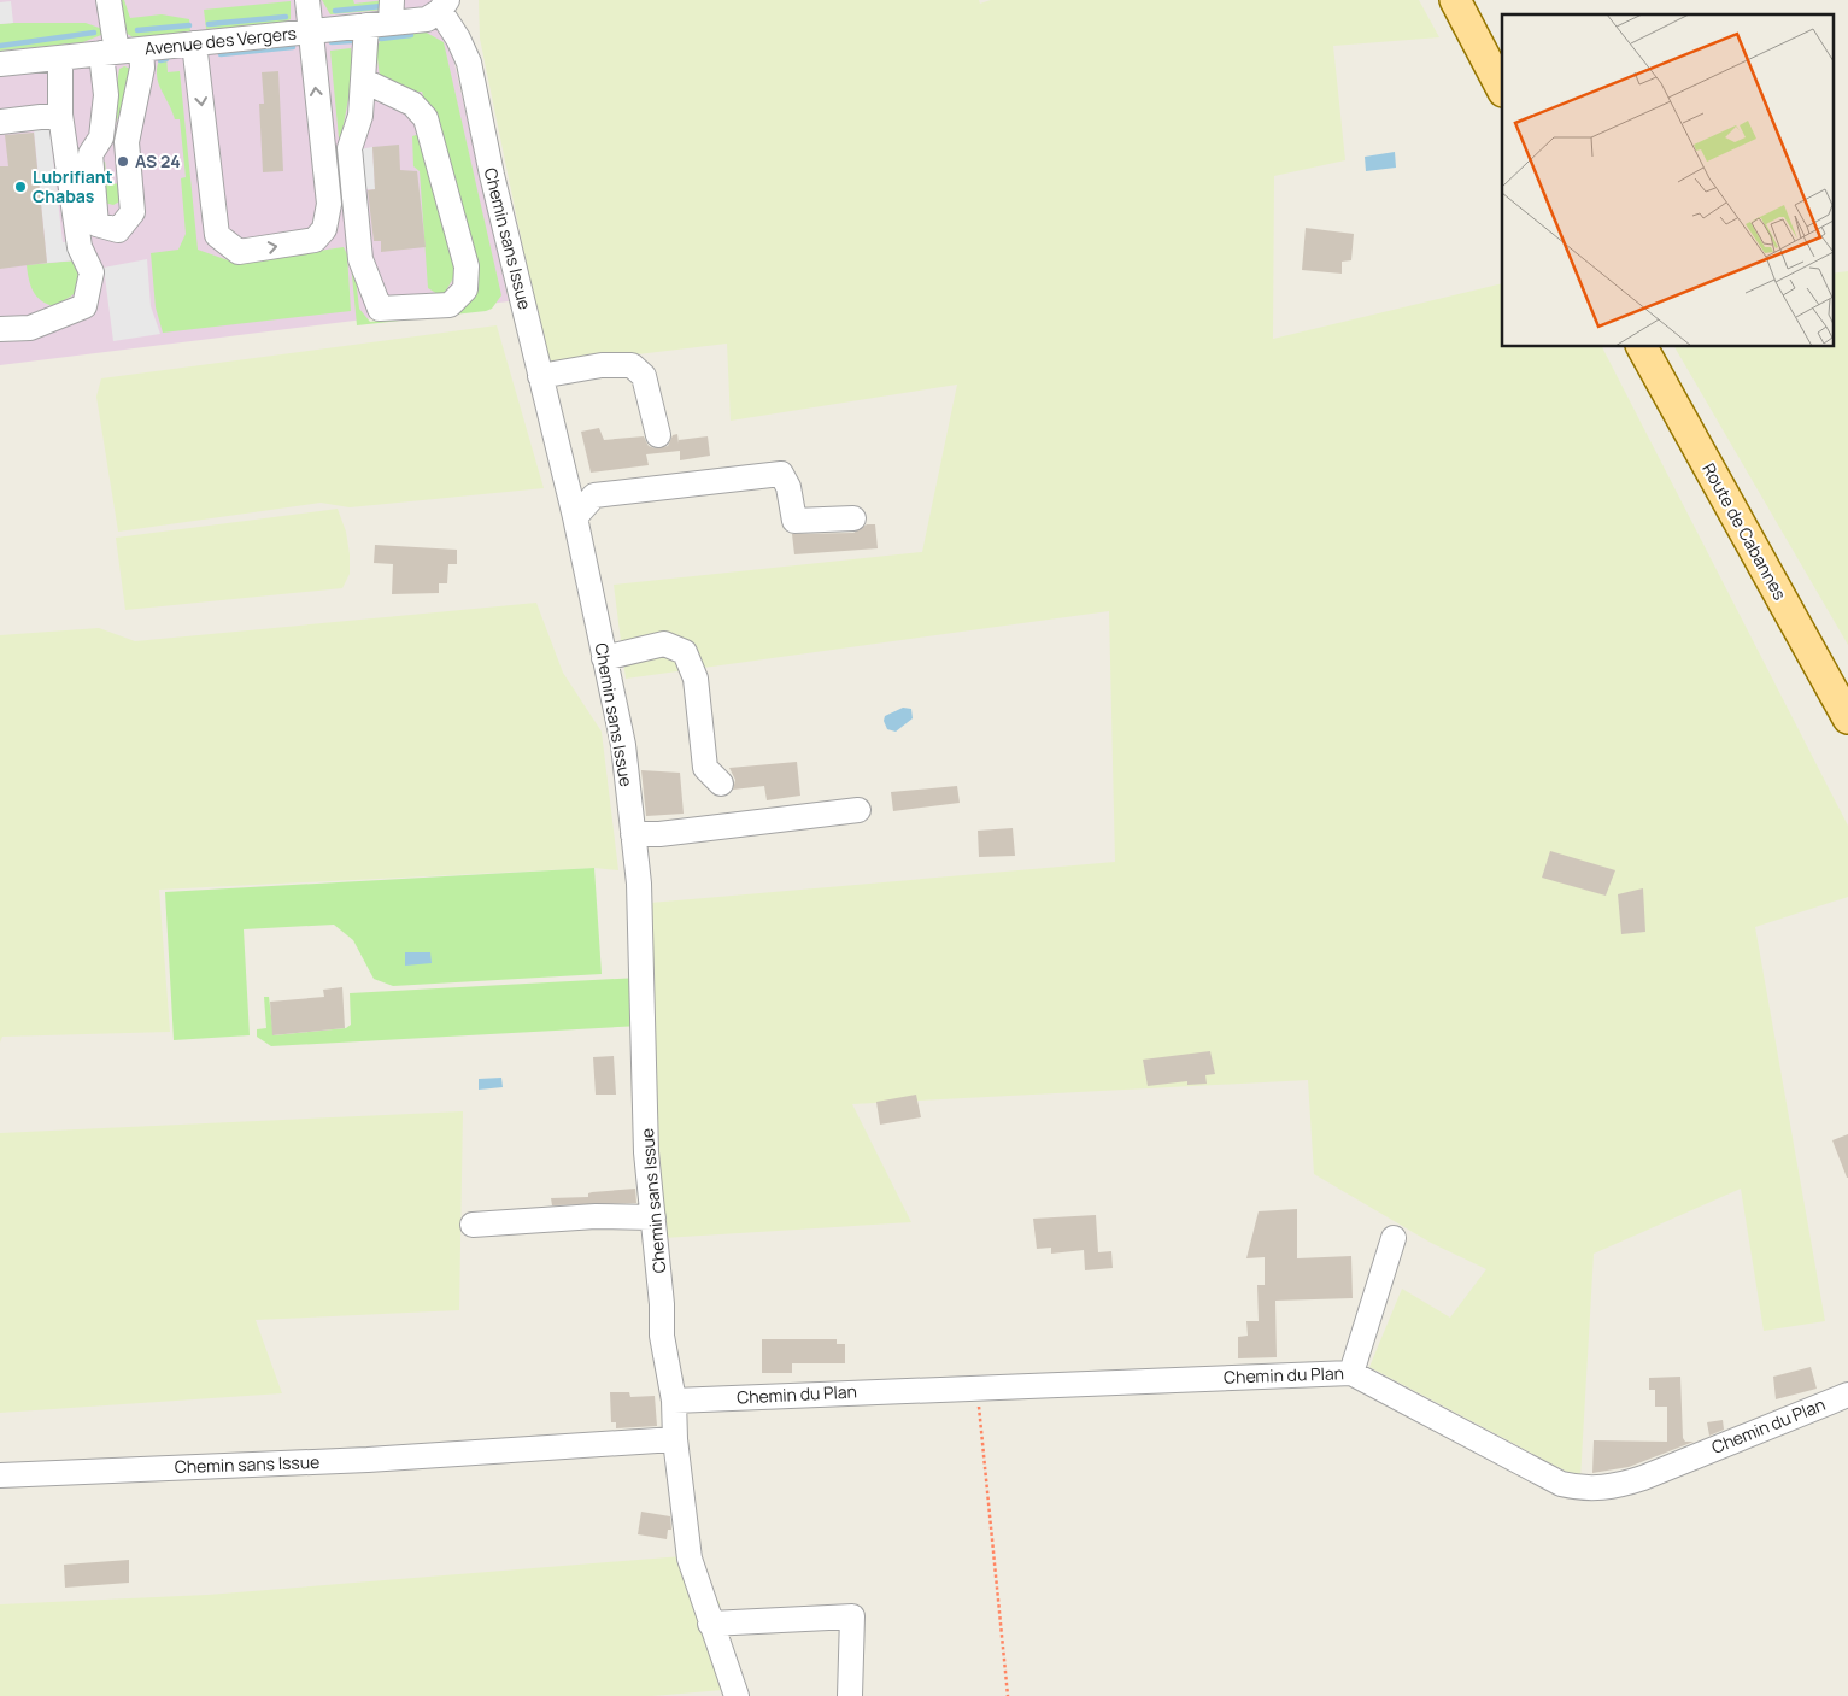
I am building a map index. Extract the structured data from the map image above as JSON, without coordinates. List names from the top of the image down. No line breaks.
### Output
{"streets":{"main road":["Route de Cabannes"],"street":["Avenue des Vergers","Chemin sans Issue","Chemin du Plan"]},"crossings":[["Avenue des Vergers","Chemin sans Issue"],["Chemin sans Issue","Chemin du Plan"]],"places":["AS 24","Lubrifiant Chabas"]}
